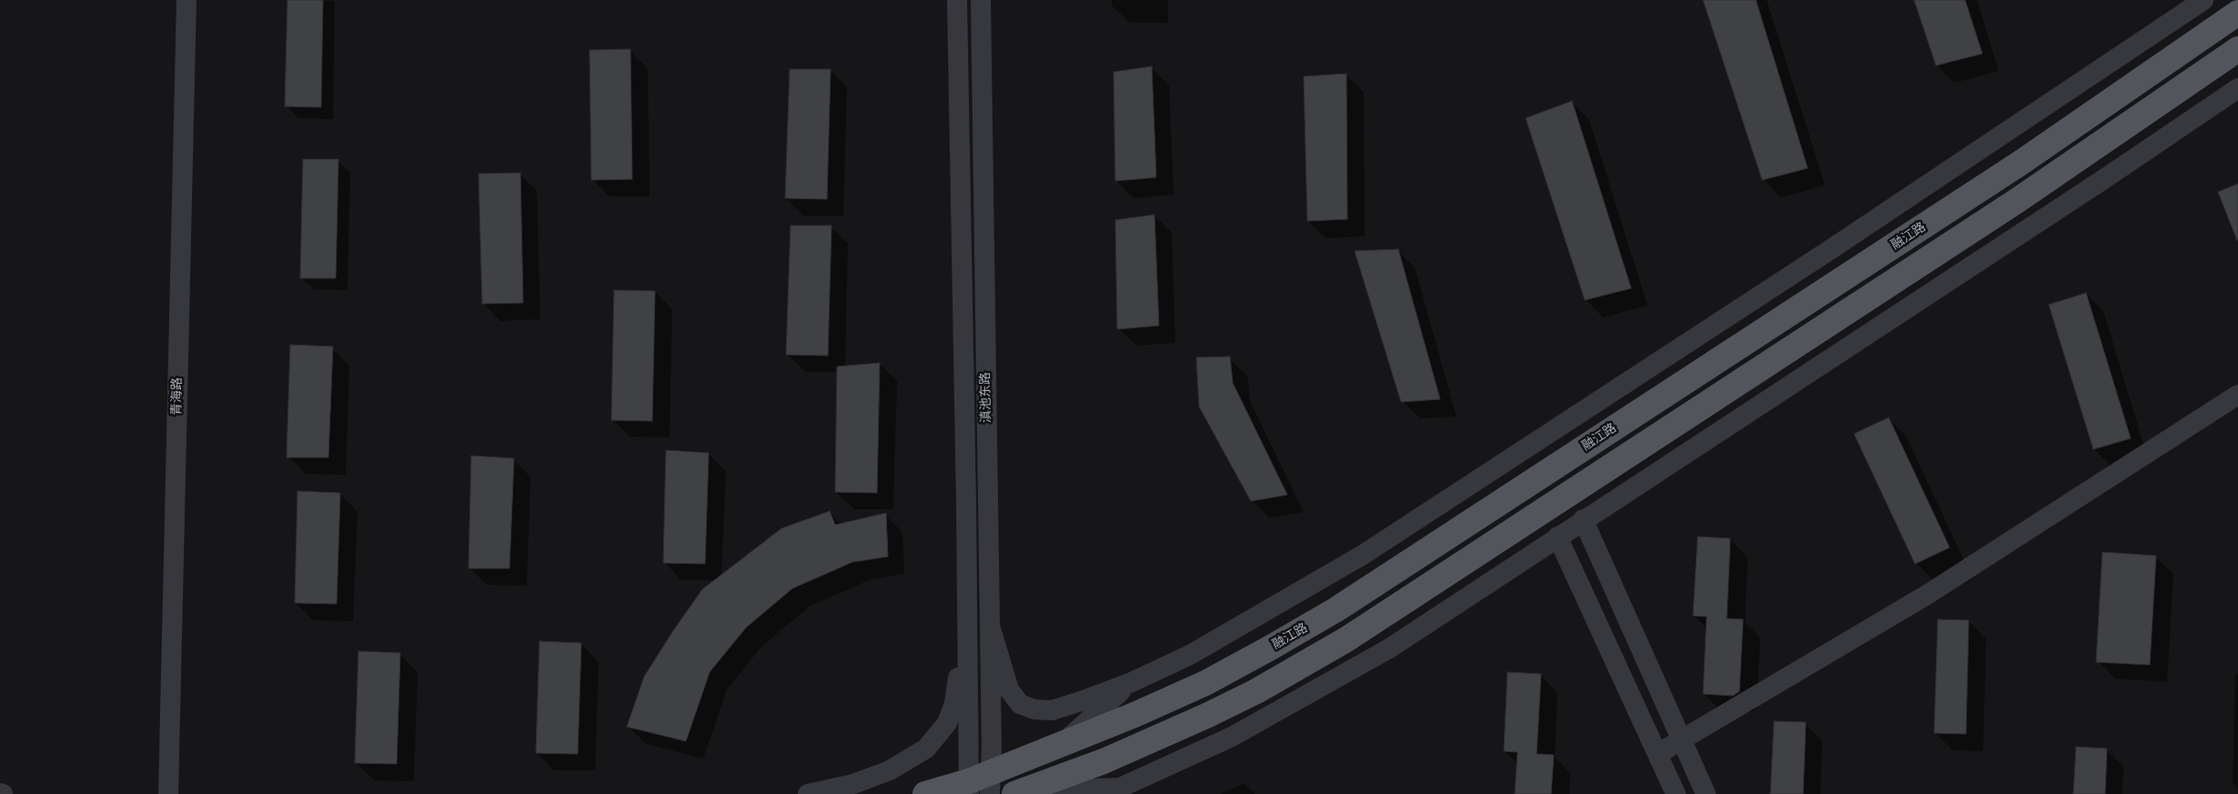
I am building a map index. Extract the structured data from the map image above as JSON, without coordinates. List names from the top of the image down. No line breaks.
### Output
{"streets":{"main road":["融江路"],"street":["青海路","滇池东路"]},"crossings":[["融江路","滇池东路"]]}
